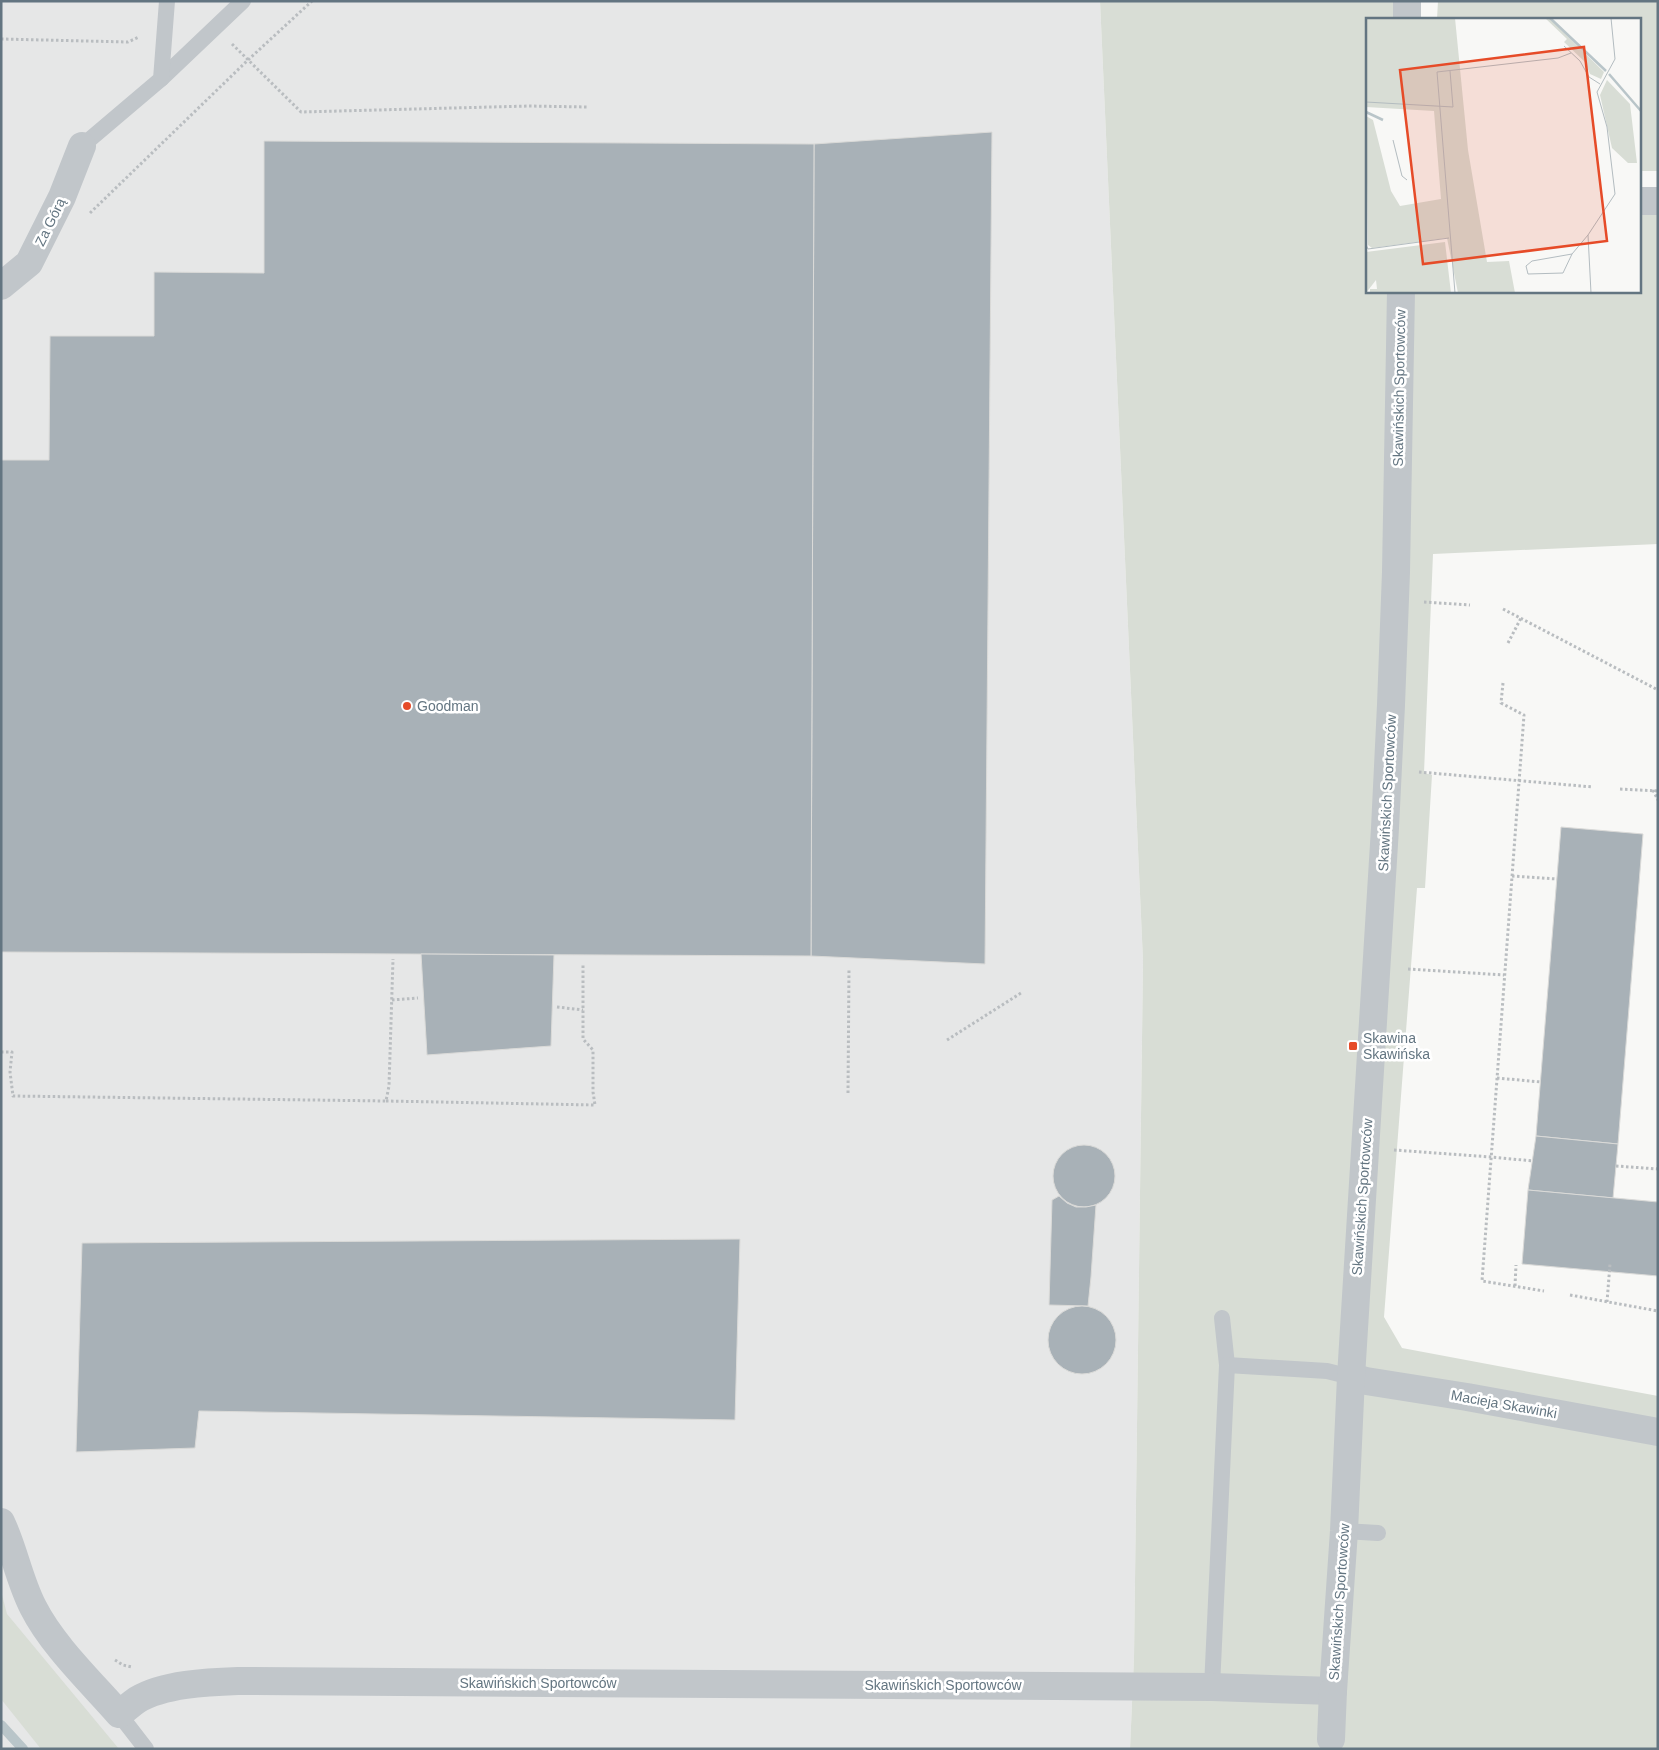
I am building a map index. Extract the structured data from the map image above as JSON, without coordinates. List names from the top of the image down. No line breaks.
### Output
{"streets":{"street":["Za Górą","Skawińskich Sportowców","Macieja Skawinki"]},"crossings":[["Skawińskich Sportowców","Macieja Skawinki"]],"places":{"other":["Goodman"],"transit":["Skawina Skawińska"]}}
